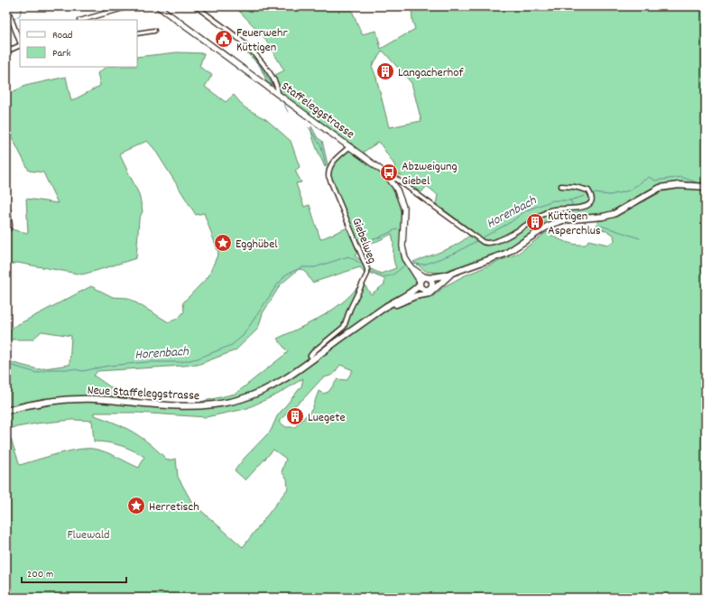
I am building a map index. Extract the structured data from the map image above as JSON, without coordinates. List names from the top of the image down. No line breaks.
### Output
{"streets":{"main road":["Neue Staffeleggstrasse"],"street":["Staffeleggstrasse","Giebelweg"]},"crossings":[["Staffeleggstrasse","Giebelweg"],["Staffeleggstrasse","Neue Staffeleggstrasse"]],"water":["Horenbach"],"parks":["Fluewald"],"places":{"public building":["Feuerwehr Küttigen"],"building":["Langacherhof","Küttigen Asperchlus","Luegete"],"bus stop":["Abzweigung Giebel"],"place":["Egghübel","Herretisch"]},"legend":["Road","Park"],"scale_bar":"200 m"}
